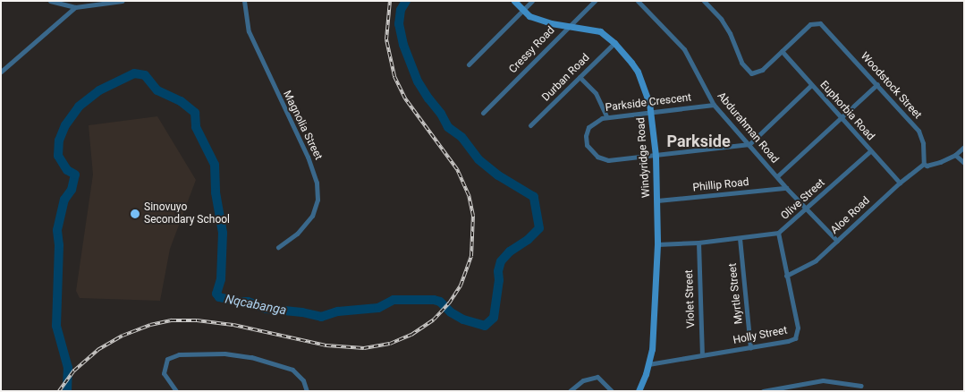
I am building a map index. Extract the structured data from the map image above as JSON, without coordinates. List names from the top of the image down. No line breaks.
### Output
{"streets":{"street":["Cressy Road","Durban Road","Woodstock Street","Parkside Crescent","Euphorbia Road","Magnolia Street","Abdurahman Road","Windyridge Road","Phillip Road","Olive Street","Aloe Road","Myrtle Street","Violet Street","Holly Street"]},"crossings":[["Cressy Road","Windyridge Road"],["Durban Road","Windyridge Road"],["Woodstock Street","Euphorbia Road"],["Woodstock Street","Aloe Road"],["Parkside Crescent","Abdurahman Road"],["Parkside Crescent","Windyridge Road"],["Euphorbia Road","Olive Street"],["Euphorbia Road","Aloe Road"],["Abdurahman Road","Phillip Road"],["Abdurahman Road","Olive Street"],["Abdurahman Road","Aloe Road"],["Windyridge Road","Phillip Road"],["Windyridge Road","Olive Street"],["Windyridge Road","Holly Street"],["Olive Street","Myrtle Street"],["Olive Street","Violet Street"],["Olive Street","Holly Street"],["Aloe Road","Holly Street"],["Myrtle Street","Holly Street"],["Violet Street","Holly Street"]],"districts":["Parkside"],"water":["Nqcabanga"],"places":["Sinovuyo Secondary School"]}
